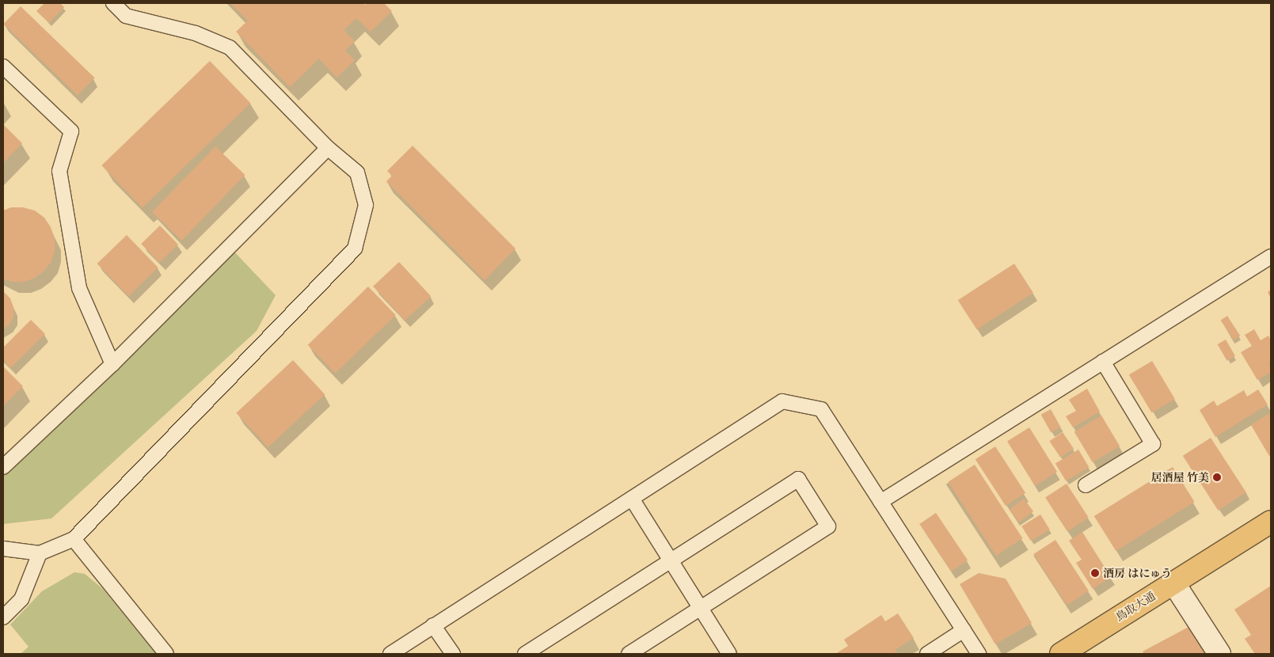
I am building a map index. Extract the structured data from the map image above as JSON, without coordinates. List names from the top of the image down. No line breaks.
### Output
{"streets":{"highway":["鳥取大通"]},"places":["居酒屋 竹美","酒房 はにゅう"]}
